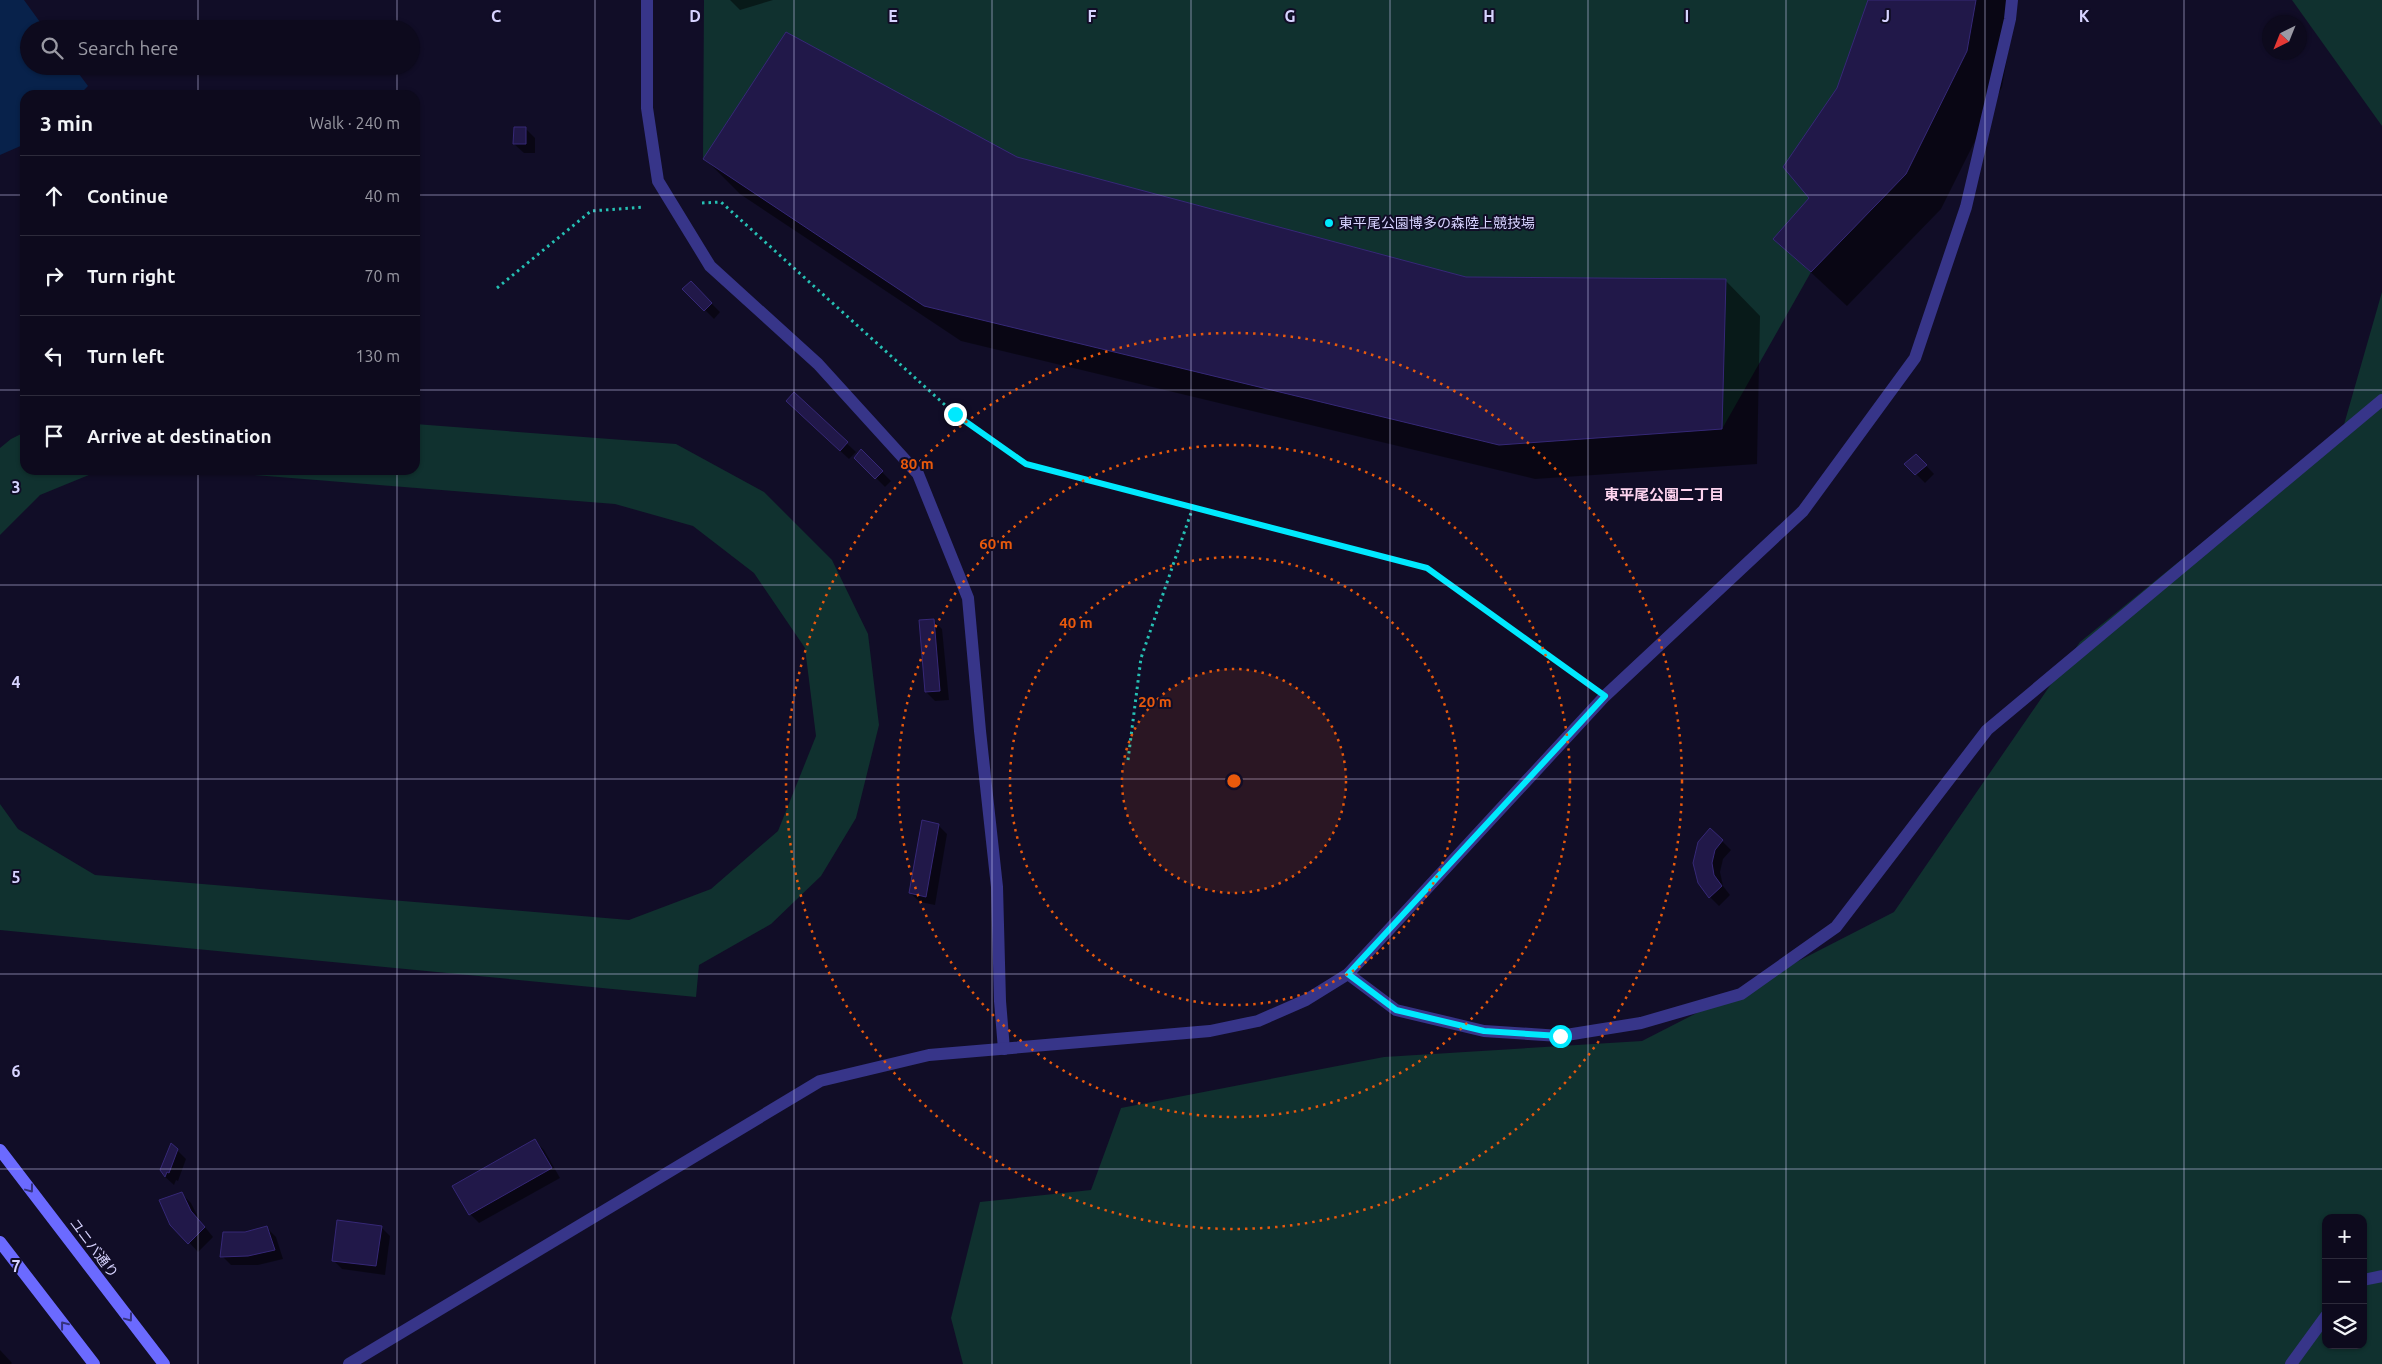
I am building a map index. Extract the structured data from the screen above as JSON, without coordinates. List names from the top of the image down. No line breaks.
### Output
{"streets":{"street":["ユニバ通り"]},"districts":["東平尾公園二丁目"],"places":["東平尾公園博多の森陸上競技場"],"north":"bottom left","page":{"search":"Search here","heading":["3 min","Walk · 240 m"],"list":[["Continue","40 m"],["Turn right","70 m"],["Turn left","130 m"],"Arrive at destination"],"map_buttons":["+","−"]},"grid":{"columns":["C","D","E","F","G","H","I","J","K"],"rows":["3","4","5","6","7"]},"rings":["80 m","60 m","40 m","20 m"]}
